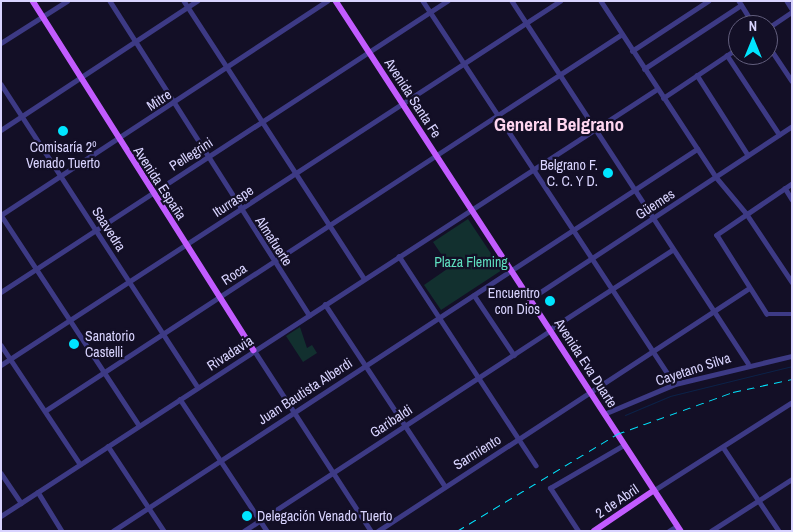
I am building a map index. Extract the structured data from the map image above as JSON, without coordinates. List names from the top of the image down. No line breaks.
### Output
{"streets":{"main road":["Avenida Santa Fe","Avenida España","Avenida Eva Duarte","2 de Abril"],"street":["Mitre","Pellegrini","Iturraspe","Güemes","Saavedra","Almafuerte","Roca","Rivadavia","Cayetano Silva","Juan Bautista Alberdi","Garibaldi","Sarmiento"]},"crossings":[["Avenida Santa Fe","Pellegrini"],["Avenida Santa Fe","Iturraspe"],["Avenida Santa Fe","Roca"],["Avenida Santa Fe","Rivadavia"],["Avenida Santa Fe","Avenida Eva Duarte"],["Mitre","Avenida España"],["Mitre","Saavedra"],["Mitre","Almafuerte"],["Pellegrini","Avenida España"],["Pellegrini","Saavedra"],["Pellegrini","Almafuerte"],["Avenida España","Iturraspe"],["Avenida España","Roca"],["Avenida España","Rivadavia"],["Iturraspe","Saavedra"],["Iturraspe","Almafuerte"],["Güemes","Avenida Eva Duarte"],["Saavedra","Roca"],["Saavedra","Rivadavia"],["Almafuerte","Roca"],["Almafuerte","Rivadavia"],["Rivadavia","Avenida Eva Duarte"],["Avenida Eva Duarte","Cayetano Silva"],["Avenida Eva Duarte","Juan Bautista Alberdi"],["Avenida Eva Duarte","Garibaldi"],["Avenida Eva Duarte","Sarmiento"],["Avenida Eva Duarte","2 de Abril"]],"districts":["General Belgrano"],"parks":["Plaza Fleming"],"places":["Comisaría 2º Venado Tuerto","Belgrano F. C. C. Y D.","Encuentro con Dios","Sanatorio Castelli","Delegación Venado Tuerto"],"north":"top"}
